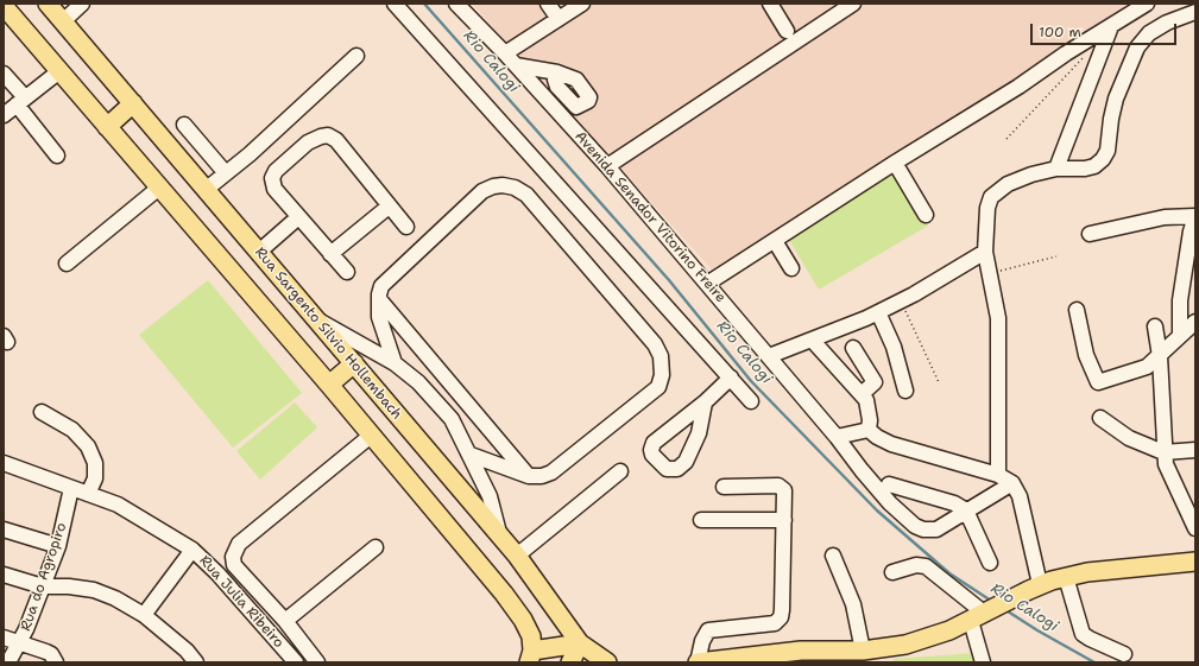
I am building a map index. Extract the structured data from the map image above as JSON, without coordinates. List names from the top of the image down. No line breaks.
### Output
{"streets":{"main road":["Rua Sargento Silvio Hollembach"],"street":["Avenida Senador Vitorino Freire","Rua do Agropiro","Rua Julia Ribeiro"]},"crossings":[["Rua do Agropiro","Rua Julia Ribeiro"]],"water":["Rio Calogi"],"scale_bar":"100 m"}
